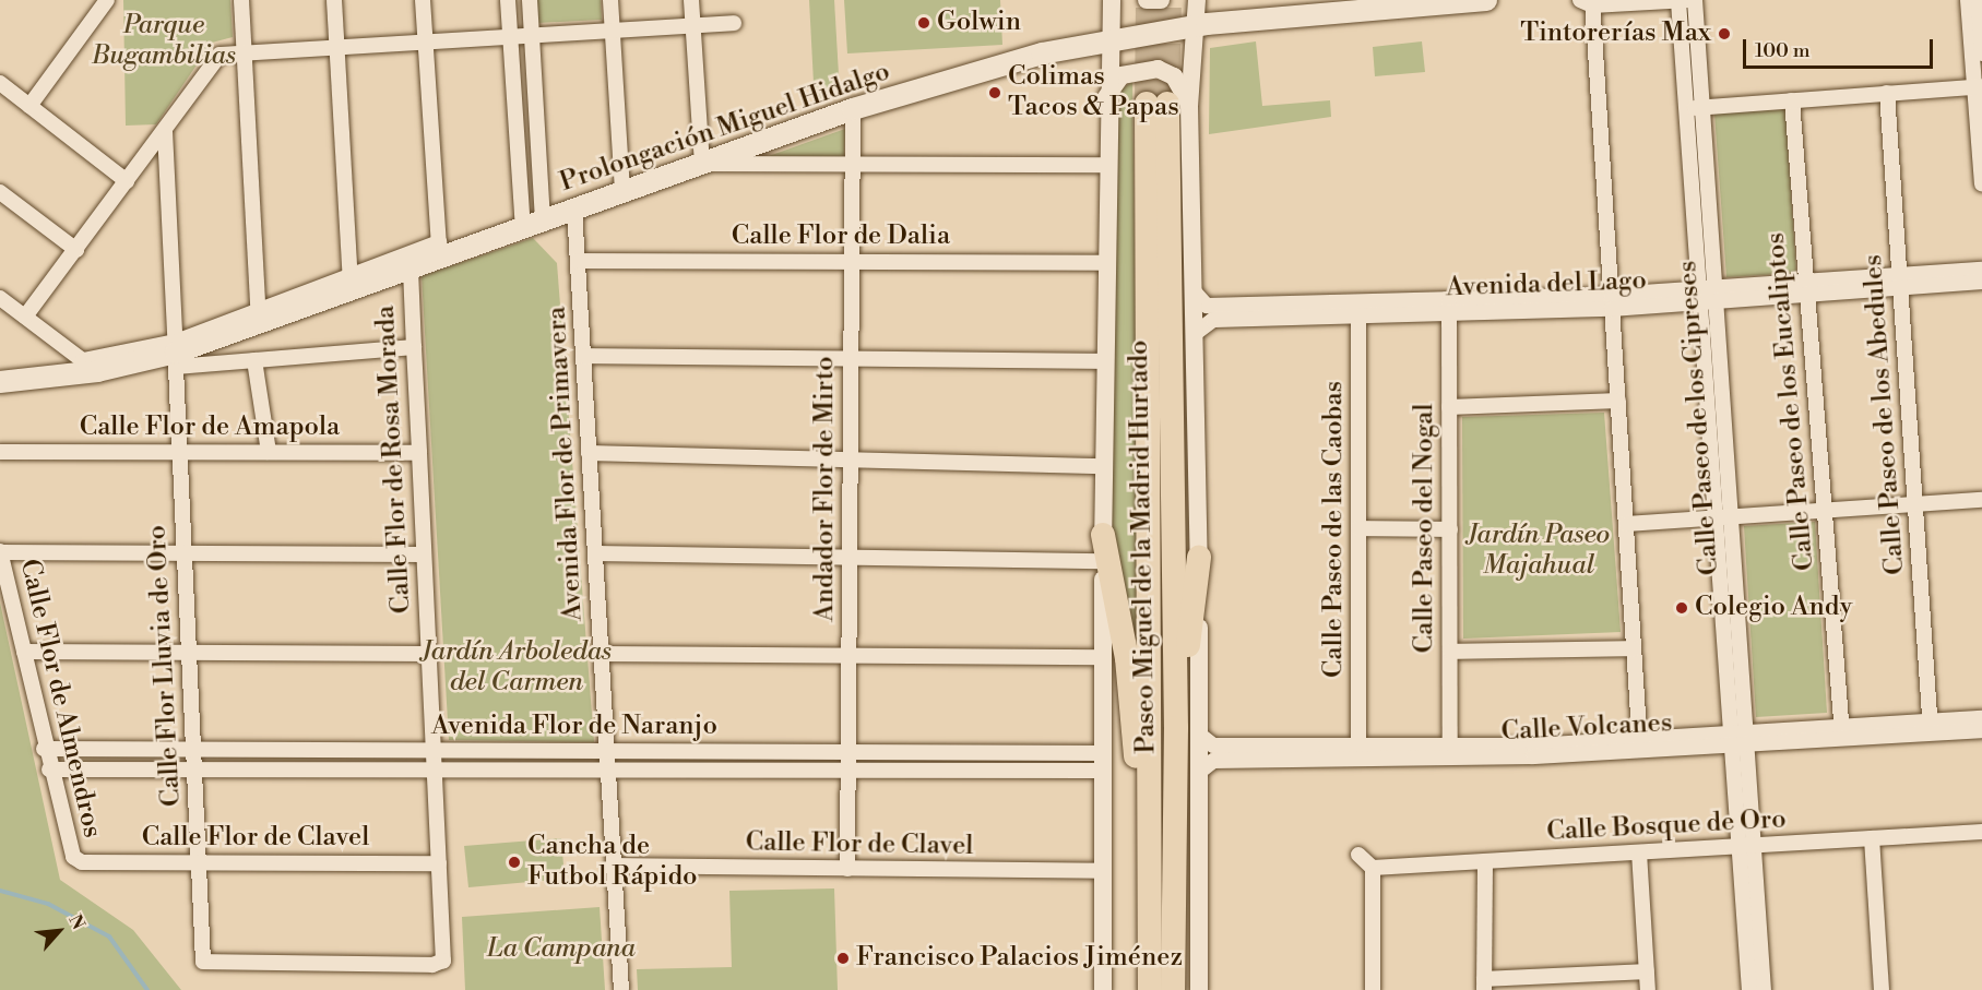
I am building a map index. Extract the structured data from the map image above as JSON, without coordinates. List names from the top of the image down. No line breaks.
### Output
{"streets":{"highway":["Paseo Miguel de la Madrid Hurtado"],"main road":["Prolongación Miguel Hidalgo"],"street":["Calle Flor de Dalia","Avenida del Lago","Calle Paseo de los Eucaliptos","Calle Paseo de los Abedules","Calle Paseo de los Cipreses","Calle Flor de Amapola","Calle Flor de Rosa Morada","Avenida Flor de Primavera","Andador Flor de Mirto","Calle Paseo del Nogal","Calle Paseo de las Caobas","Calle Flor Lluvia de Oro","Calle Flor de Almendros","Avenida Flor de Naranjo","Calle Volcanes","Calle Bosque de Oro","Calle Flor de Clavel"]},"crossings":[["Prolongación Miguel Hidalgo","Calle Flor de Rosa Morada"],["Prolongación Miguel Hidalgo","Avenida Flor de Primavera"],["Prolongación Miguel Hidalgo","Andador Flor de Mirto"],["Prolongación Miguel Hidalgo","Calle Flor Lluvia de Oro"],["Calle Flor de Dalia","Avenida Flor de Primavera"],["Calle Flor de Dalia","Andador Flor de Mirto"],["Avenida del Lago","Calle Paseo de los Eucaliptos"],["Avenida del Lago","Calle Paseo de los Abedules"],["Avenida del Lago","Calle Paseo de los Cipreses"],["Avenida del Lago","Calle Paseo del Nogal"],["Avenida del Lago","Calle Paseo de las Caobas"],["Calle Paseo de los Eucaliptos","Calle Volcanes"],["Calle Paseo de los Abedules","Calle Volcanes"],["Calle Paseo de los Cipreses","Calle Volcanes"],["Calle Paseo de los Cipreses","Calle Bosque de Oro"],["Calle Flor de Amapola","Calle Flor de Rosa Morada"],["Calle Flor de Amapola","Calle Flor Lluvia de Oro"],["Calle Flor de Rosa Morada","Calle Flor Lluvia de Oro"],["Calle Flor de Rosa Morada","Avenida Flor de Naranjo"],["Calle Flor de Rosa Morada","Calle Flor de Clavel"],["Avenida Flor de Primavera","Avenida Flor de Naranjo"],["Avenida Flor de Primavera","Calle Flor de Clavel"],["Andador Flor de Mirto","Avenida Flor de Naranjo"],["Andador Flor de Mirto","Calle Flor de Clavel"],["Calle Paseo del Nogal","Calle Volcanes"],["Calle Paseo de las Caobas","Calle Volcanes"],["Paseo Miguel de la Madrid Hurtado","Calle Volcanes"],["Calle Flor Lluvia de Oro","Avenida Flor de Naranjo"],["Calle Flor Lluvia de Oro","Calle Flor de Clavel"],["Calle Flor de Almendros","Avenida Flor de Naranjo"],["Calle Flor de Almendros","Calle Flor de Clavel"]],"parks":["Parque Bugambilias","Jardín Paseo Majahual","Jardín Arboledas del Carmen","La Campana"],"places":["Golwin","Tintorerías Max","Colimas Tacos & Papas","Colegio Andy","Cancha de Futbol Rápido","Francisco Palacios Jiménez"],"scale_bar":"100 m","north":"top right"}
